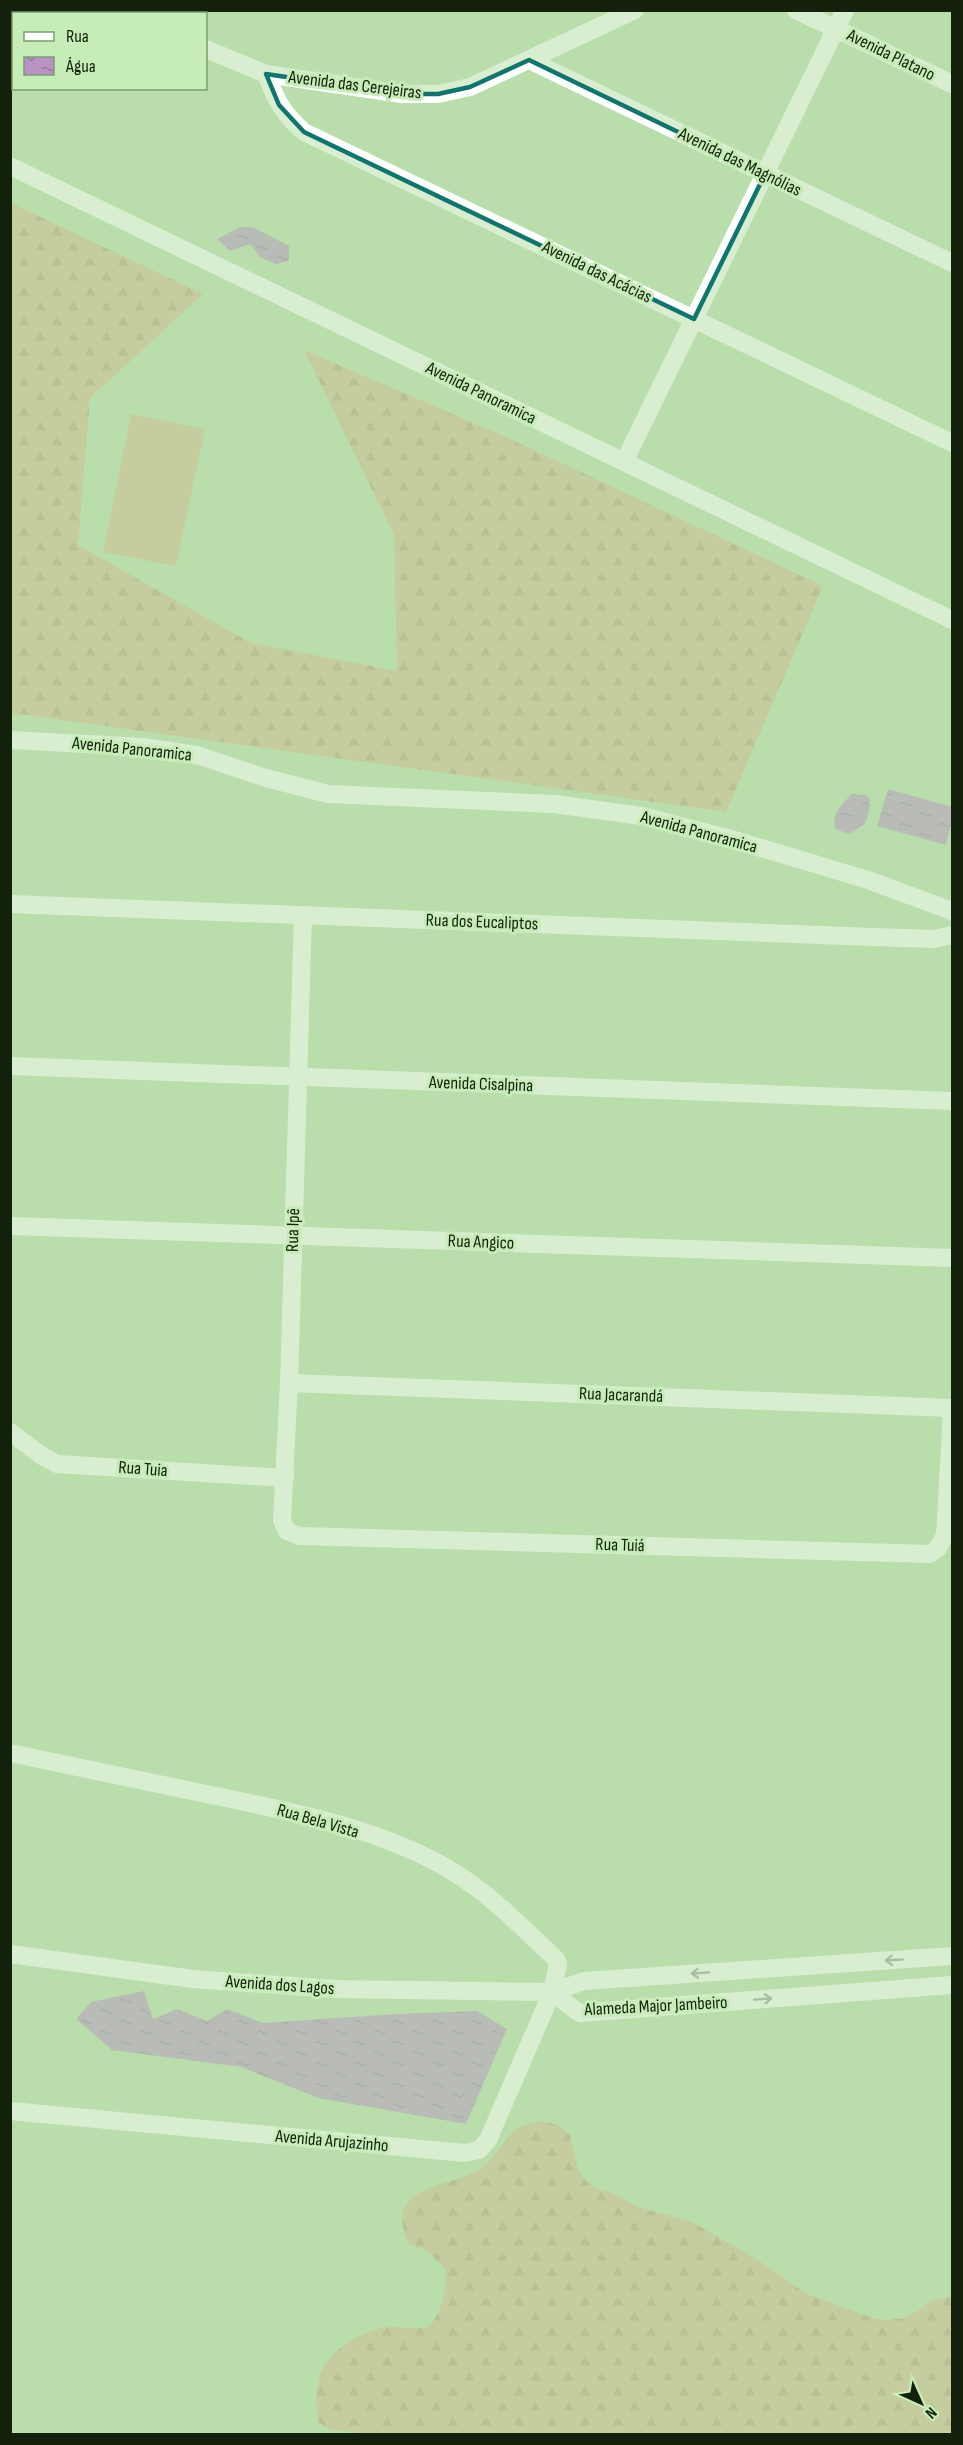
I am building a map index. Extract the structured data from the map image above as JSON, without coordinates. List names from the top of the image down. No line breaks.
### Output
{"streets":{"street":["Avenida Platano","Avenida das Cerejeiras","Avenida das Magnólias","Avenida das Acácias","Avenida Panoramica","Rua dos Eucaliptos","Avenida Cisalpina","Rua Ipê","Rua Angico","Rua Jacarandá","Rua Tuia","Rua Tuiá","Rua Bela Vista","Avenida dos Lagos","Alameda Major Jambeiro","Avenida Arujazinho"]},"crossings":[["Avenida das Cerejeiras","Avenida das Magnólias"],["Avenida das Cerejeiras","Avenida das Acácias"],["Rua dos Eucaliptos","Rua Ipê"],["Avenida Cisalpina","Rua Ipê"],["Rua Ipê","Rua Angico"],["Rua Ipê","Rua Jacarandá"],["Rua Ipê","Rua Tuia"],["Rua Ipê","Rua Tuiá"],["Rua Bela Vista","Avenida dos Lagos"],["Rua Bela Vista","Alameda Major Jambeiro"],["Rua Bela Vista","Avenida Arujazinho"],["Avenida dos Lagos","Alameda Major Jambeiro"],["Avenida dos Lagos","Avenida Arujazinho"],["Alameda Major Jambeiro","Avenida Arujazinho"]],"legend":["Rua","Água"],"north":"bottom right"}
